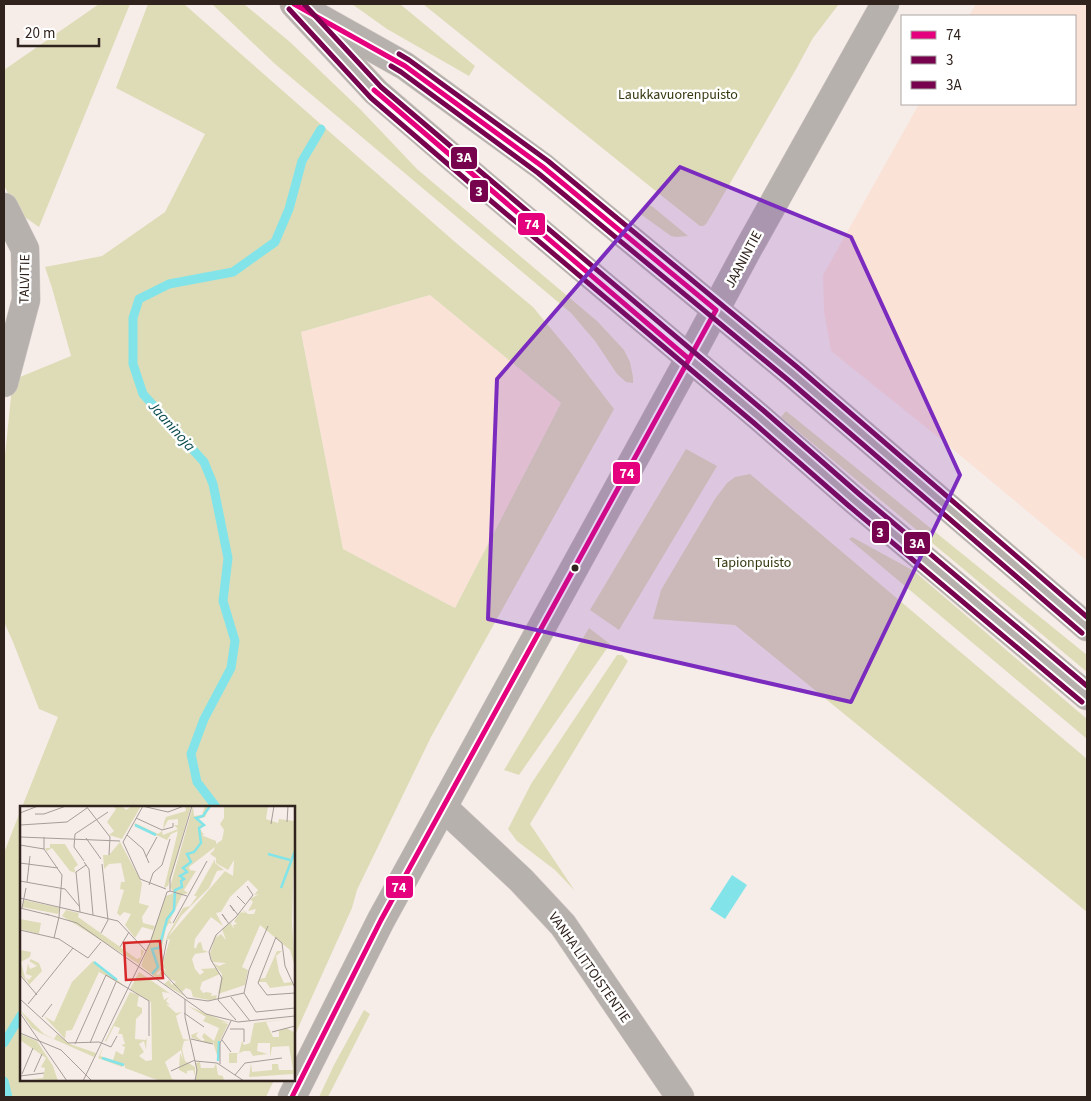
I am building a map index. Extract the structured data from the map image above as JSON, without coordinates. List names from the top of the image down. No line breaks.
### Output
{"streets":{"main road":["JAANINTIE"],"street":["TALVITIE","VANHA LITTOISTENTIE"]},"crossings":[["JAANINTIE","VANHA LITTOISTENTIE"]],"water":["Jaaninoja"],"parks":["Laukkavuorenpuisto","Tapionpuisto"],"lines":["transit line 74","transit line 3A","transit line 3"],"legend":["74","3","3A"],"scale_bar":"20 m"}
